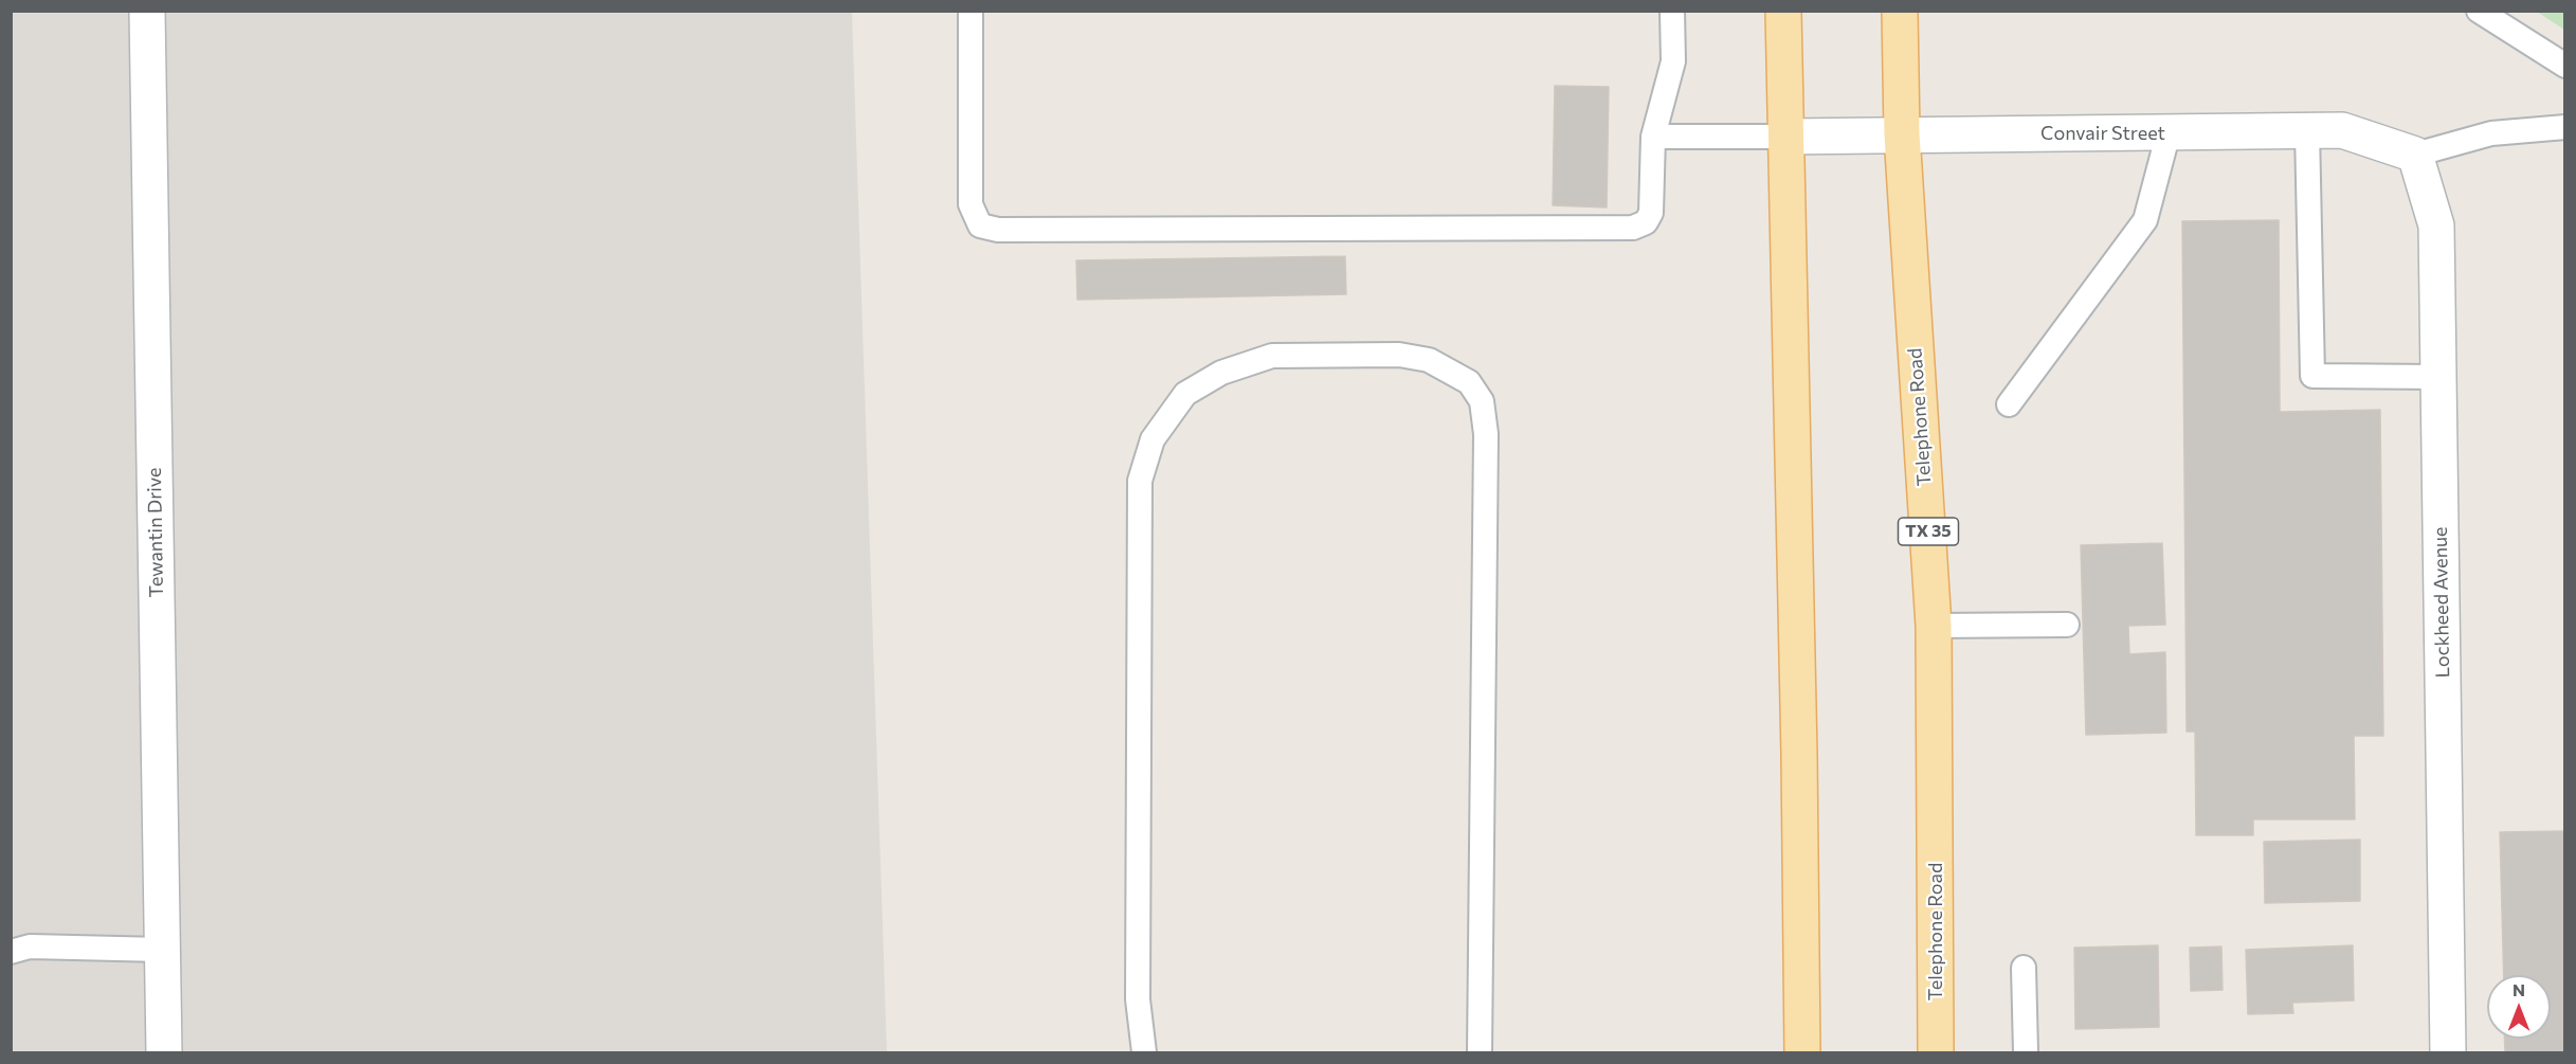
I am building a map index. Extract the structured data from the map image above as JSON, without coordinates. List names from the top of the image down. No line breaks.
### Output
{"streets":{"main road":["Telephone Road","TX 35"],"street":["Convair Street","Tewantin Drive","Lockheed Avenue"]},"crossings":[["Convair Street","Telephone Road"],["Convair Street","Lockheed Avenue"]],"north":"top"}
